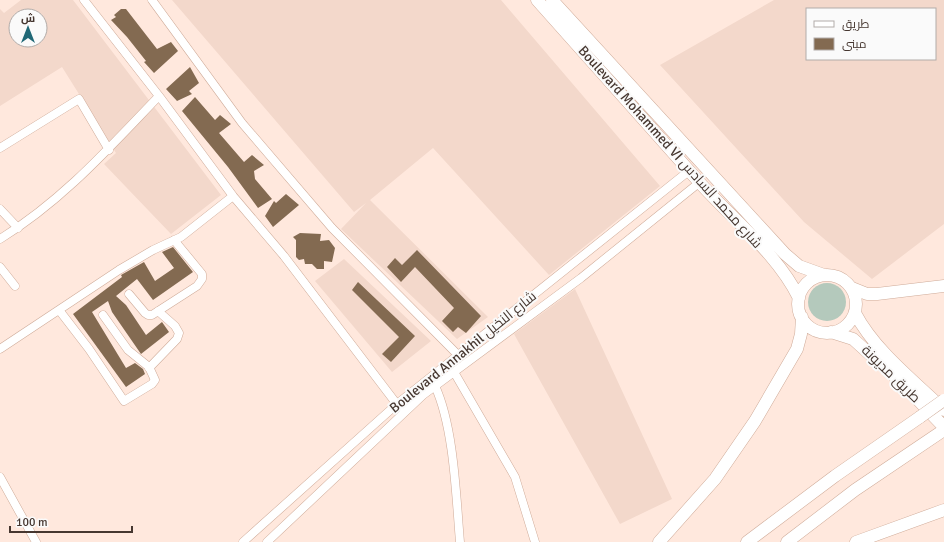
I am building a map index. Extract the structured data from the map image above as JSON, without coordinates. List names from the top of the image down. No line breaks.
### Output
{"streets":{"highway":["Boulevard Mohammed VI شارع محمد السادس","طريق مديونة"],"street":["Boulevard Annakhil شارع النخيل"]},"crossings":[["Boulevard Mohammed VI شارع محمد السادس","Boulevard Annakhil شارع النخيل"],["Boulevard Mohammed VI شارع محمد السادس","طريق مديونة"]],"legend":["طريق","مبنى"],"scale_bar":"100 m","north":"top"}
